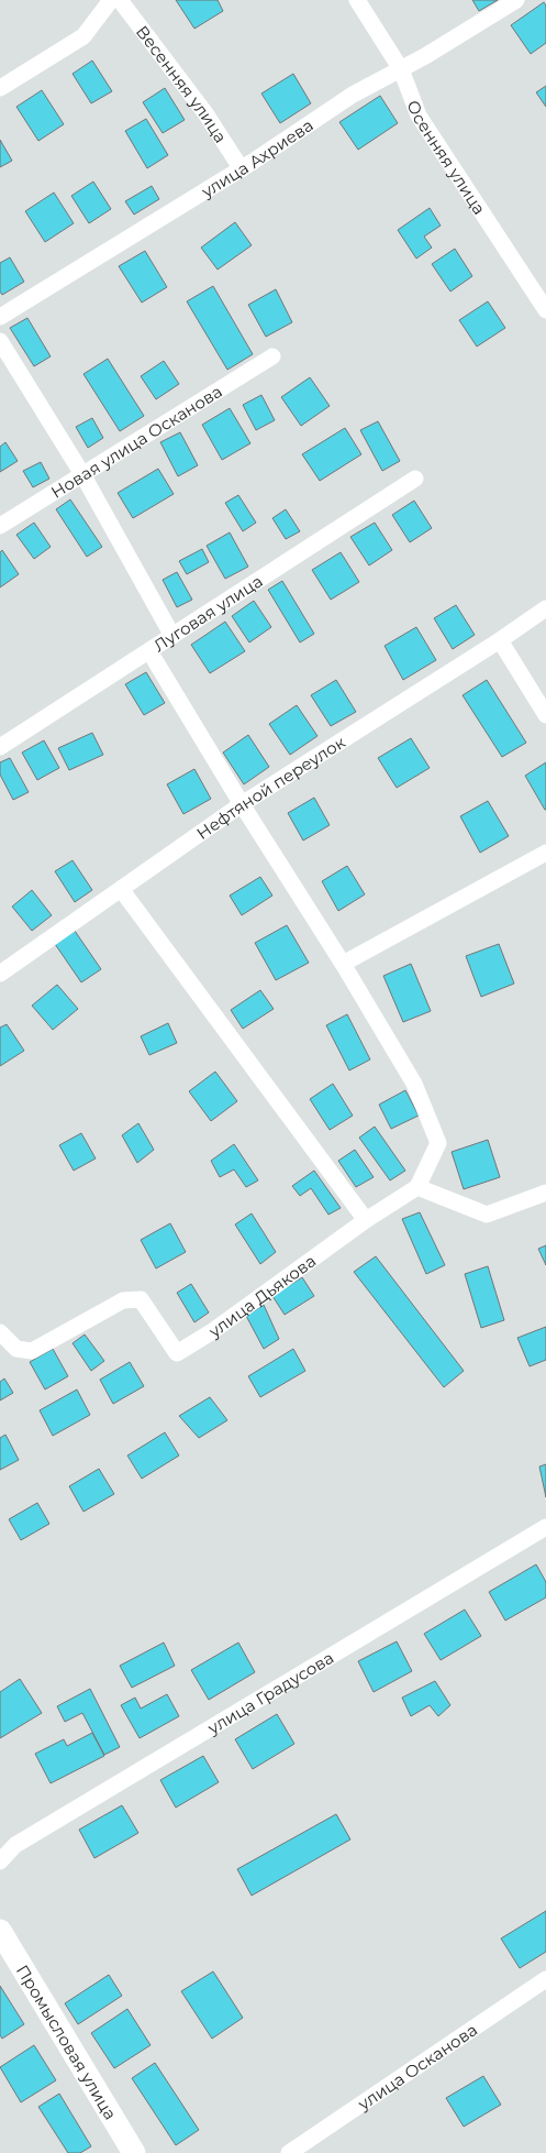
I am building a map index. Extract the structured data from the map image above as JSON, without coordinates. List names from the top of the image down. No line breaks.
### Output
{"streets":{"street":["Весенняя улица","Осенняя улица","улица Ахриева","Новая улица Осканова","Луговая улица","Нефтяной переулок","улица Дьякова","улица Градусова","Промысловая улица","улица Осканова"]},"crossings":[["Весенняя улица","улица Ахриева"],["Осенняя улица","улица Ахриева"]]}
